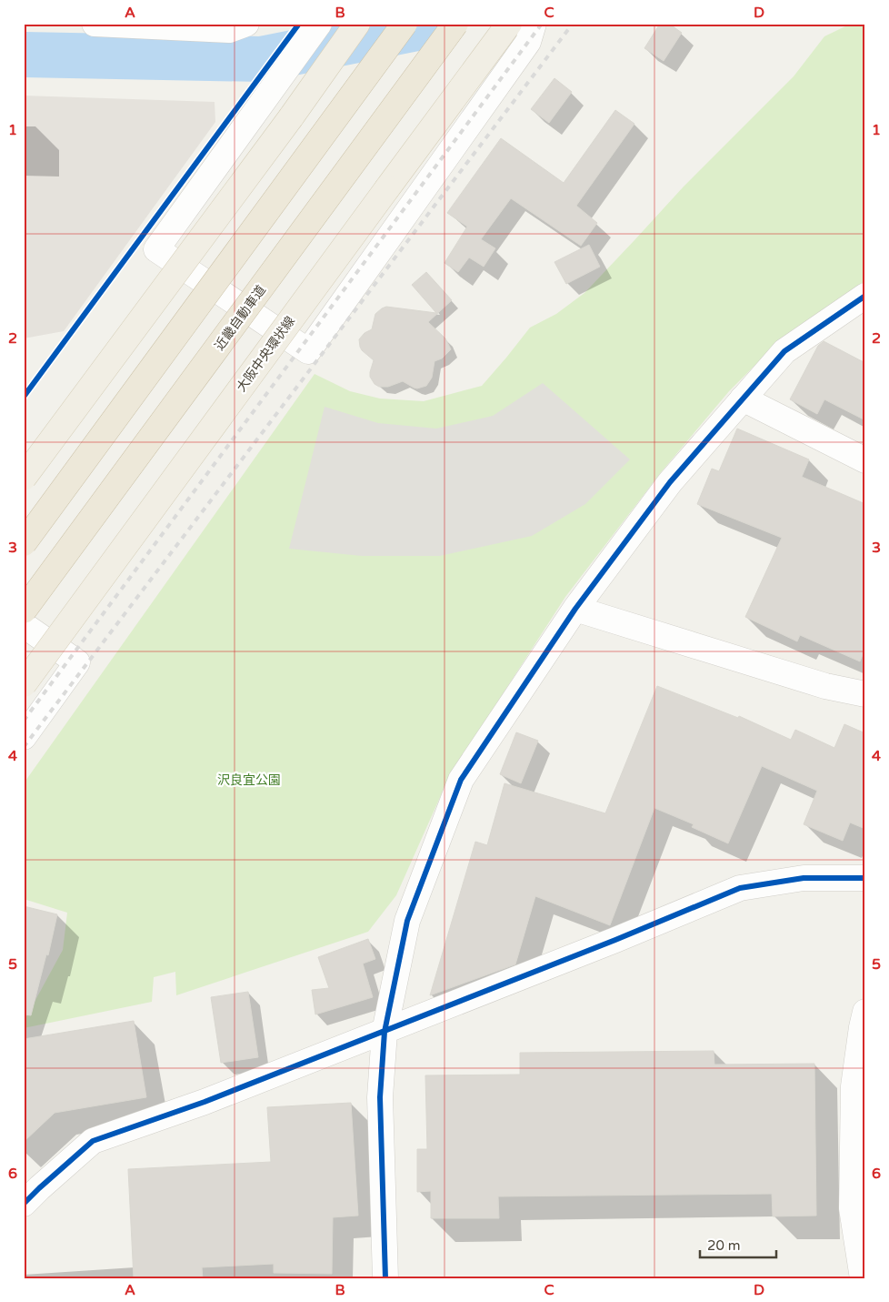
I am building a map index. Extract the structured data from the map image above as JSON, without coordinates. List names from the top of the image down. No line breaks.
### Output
{"streets":{"highway":["近畿自動車道"],"main road":["大阪中央環状線"]},"parks":["沢良宜公園"],"scale_bar":"20 m","grid":{"columns":["A","B","C","D"],"rows":["1","2","3","4","5","6"]}}
